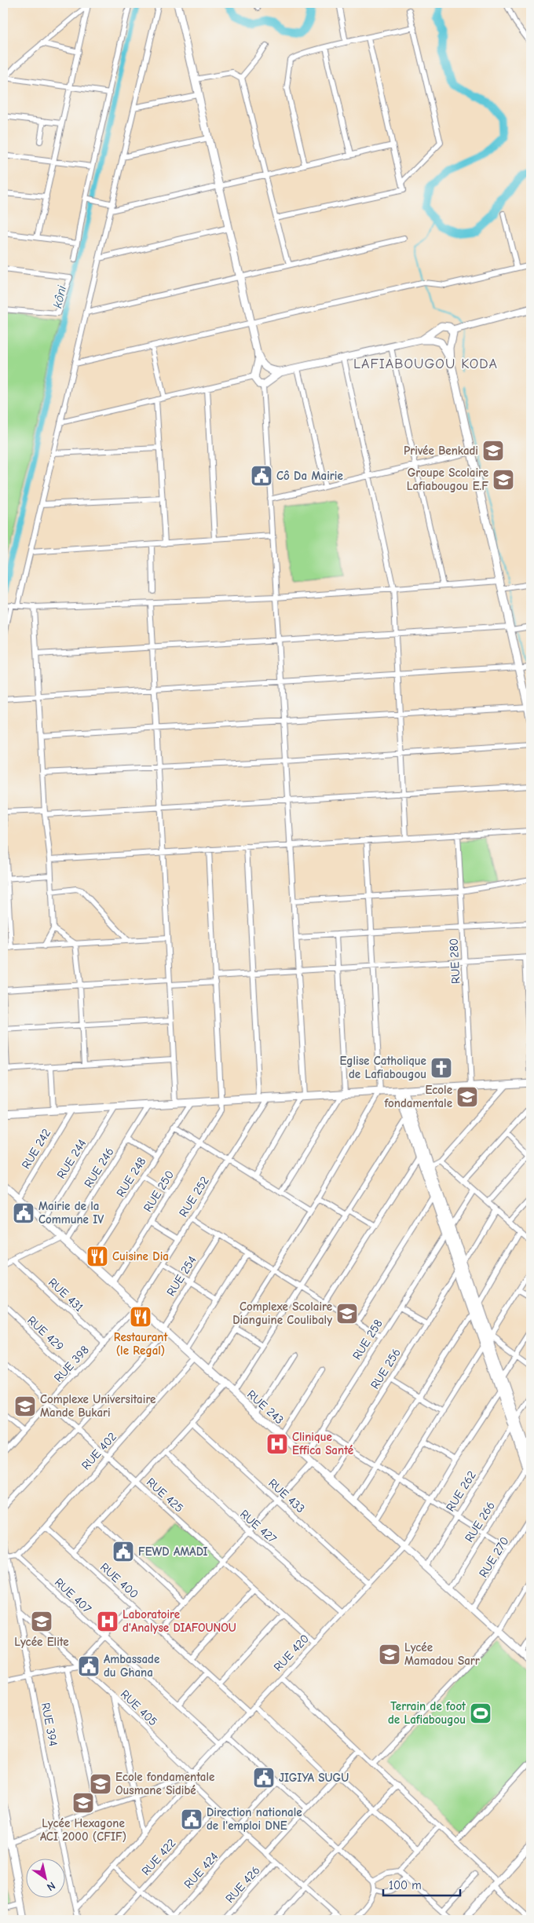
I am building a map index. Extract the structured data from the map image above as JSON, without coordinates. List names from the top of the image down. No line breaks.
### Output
{"streets":{"street":["RUE 280","RUE 242","RUE 244","RUE 246","RUE 248","RUE 250","RUE 252","RUE 254","RUE 431","RUE 429","RUE 258","RUE 398","RUE 256","RUE 243","RUE 402","RUE 262","RUE 425","RUE 433","RUE 266","RUE 427","RUE 270","RUE 400","RUE 407","RUE 420","RUE 405","RUE 394","RUE 422","RUE 424","RUE 426"]},"crossings":[["RUE 242","RUE 243"],["RUE 244","RUE 243"],["RUE 246","RUE 243"],["RUE 248","RUE 243"],["RUE 250","RUE 243"],["RUE 252","RUE 398"],["RUE 252","RUE 243"],["RUE 254","RUE 243"],["RUE 431","RUE 398"],["RUE 429","RUE 398"],["RUE 258","RUE 243"],["RUE 398","RUE 243"],["RUE 398","RUE 425"],["RUE 256","RUE 243"],["RUE 243","RUE 402"],["RUE 243","RUE 262"],["RUE 243","RUE 266"],["RUE 243","RUE 270"],["RUE 243","RUE 420"],["RUE 402","RUE 425"],["RUE 402","RUE 400"],["RUE 402","RUE 407"],["RUE 425","RUE 420"],["RUE 433","RUE 420"],["RUE 427","RUE 420"],["RUE 400","RUE 420"],["RUE 407","RUE 420"],["RUE 420","RUE 405"],["RUE 405","RUE 394"]],"districts":["LAFIABOUGOU KODA"],"water":["kôni"],"places":{"school or university":["Privée Benkadi","Groupe Scolaire Lafiabougou E.F","Ecole fondamentale","Complexe Scolaire Dianguine Coulibaly","Complexe Universitaire Mande Bukari","Lycée Elite","Lycée Mamadou Sarr","Ecole fondamentale Ousmane Sidibé","Lycée Hexagone ACI 2000 (CFIF)"],"public building":["Cô Da Mairie","Mairie de la Commune IV","FEWD AMADI","Ambassade du Ghana","JIGIYA SUGU","Direction nationale de l'emploi DNE"],"church":["Eglise Catholique de Lafiabougou"],"restaurant":["Cuisine Dia","Restaurant (le Regal)"],"hospital":["Clinique Effica Santé","Laboratoire d'Analyse DIAFOUNOU"],"sports":["Terrain de foot de Lafiabougou"]},"scale_bar":"100 m","north":"bottom right"}
